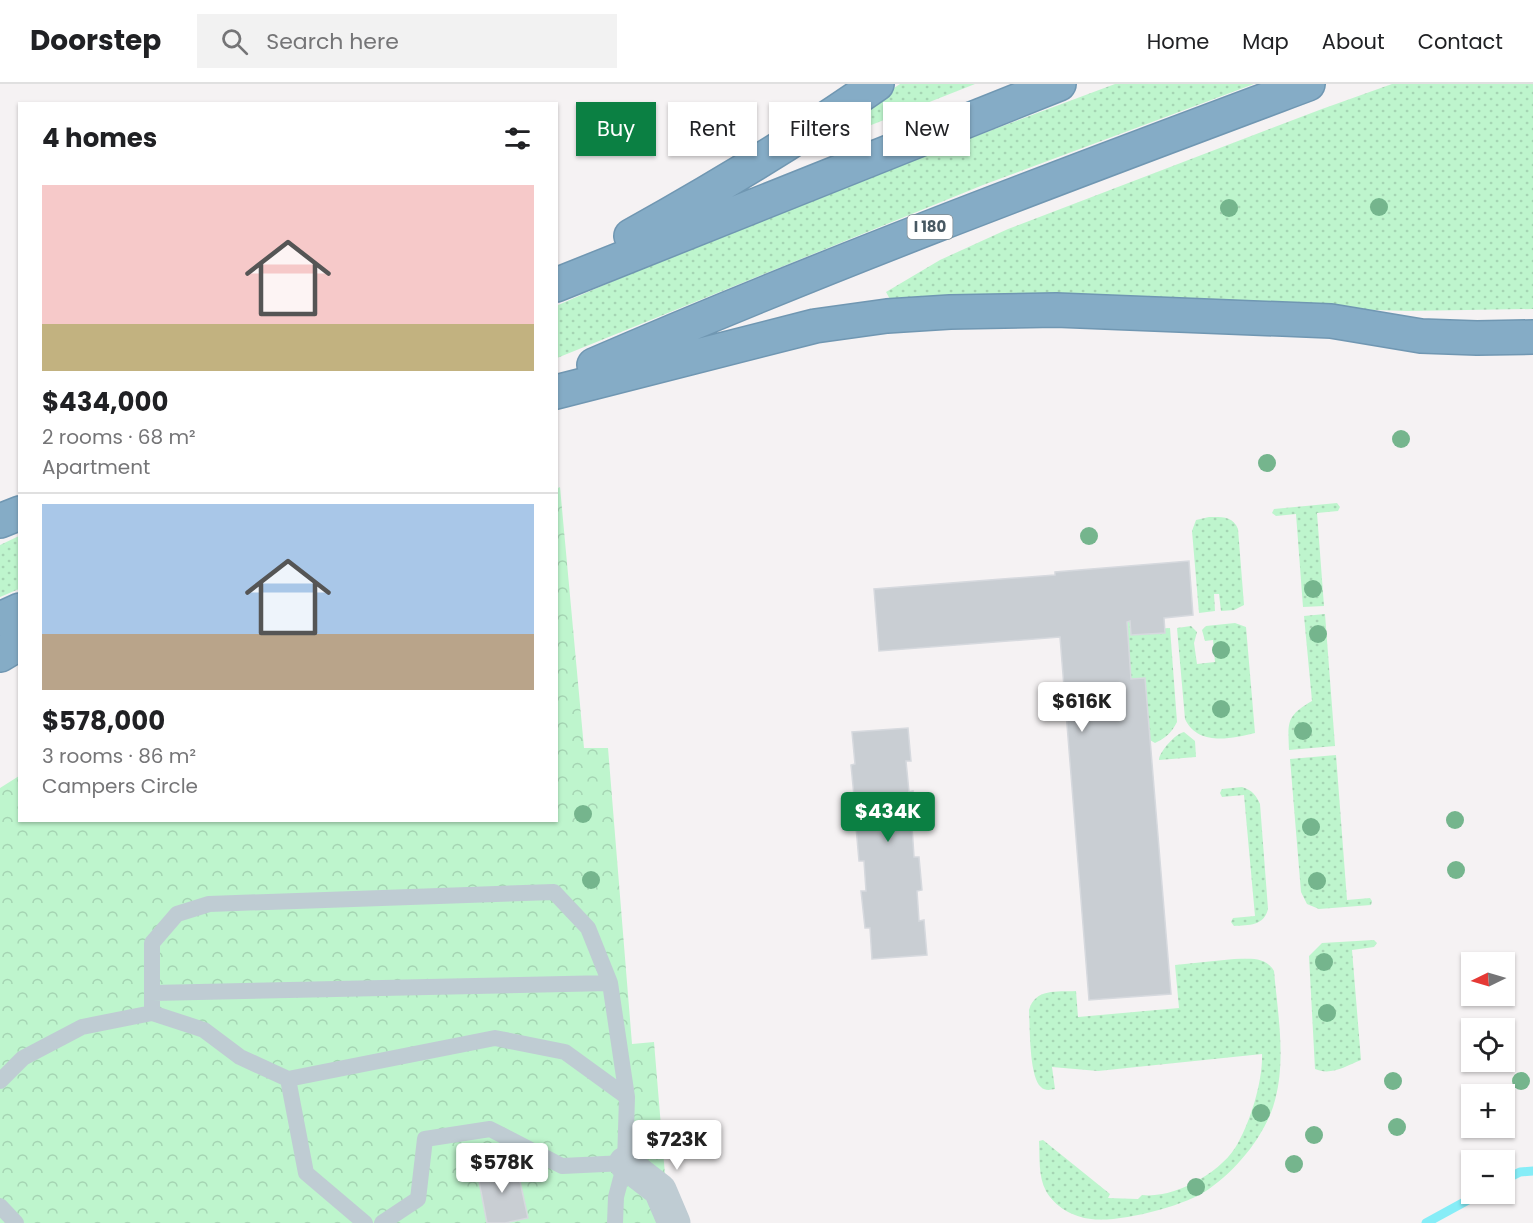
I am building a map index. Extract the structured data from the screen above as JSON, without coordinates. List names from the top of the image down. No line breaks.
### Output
{"streets":{"highway":["I 180"]},"north":"left","page":{"header":"Doorstep","search":"Search here","nav":["Home","Map","About","Contact"],"chip":["Buy","Rent","Filters","New"],"heading":"4 homes","list":[{"name":"$434,000","note":"2 rooms · 68 m² · Apartment"},{"name":"$578,000","note":"3 rooms · 86 m² · Campers Circle"}],"price":["$616K","$434K","$723K","$578K"],"map_buttons":["+","−"]}}
